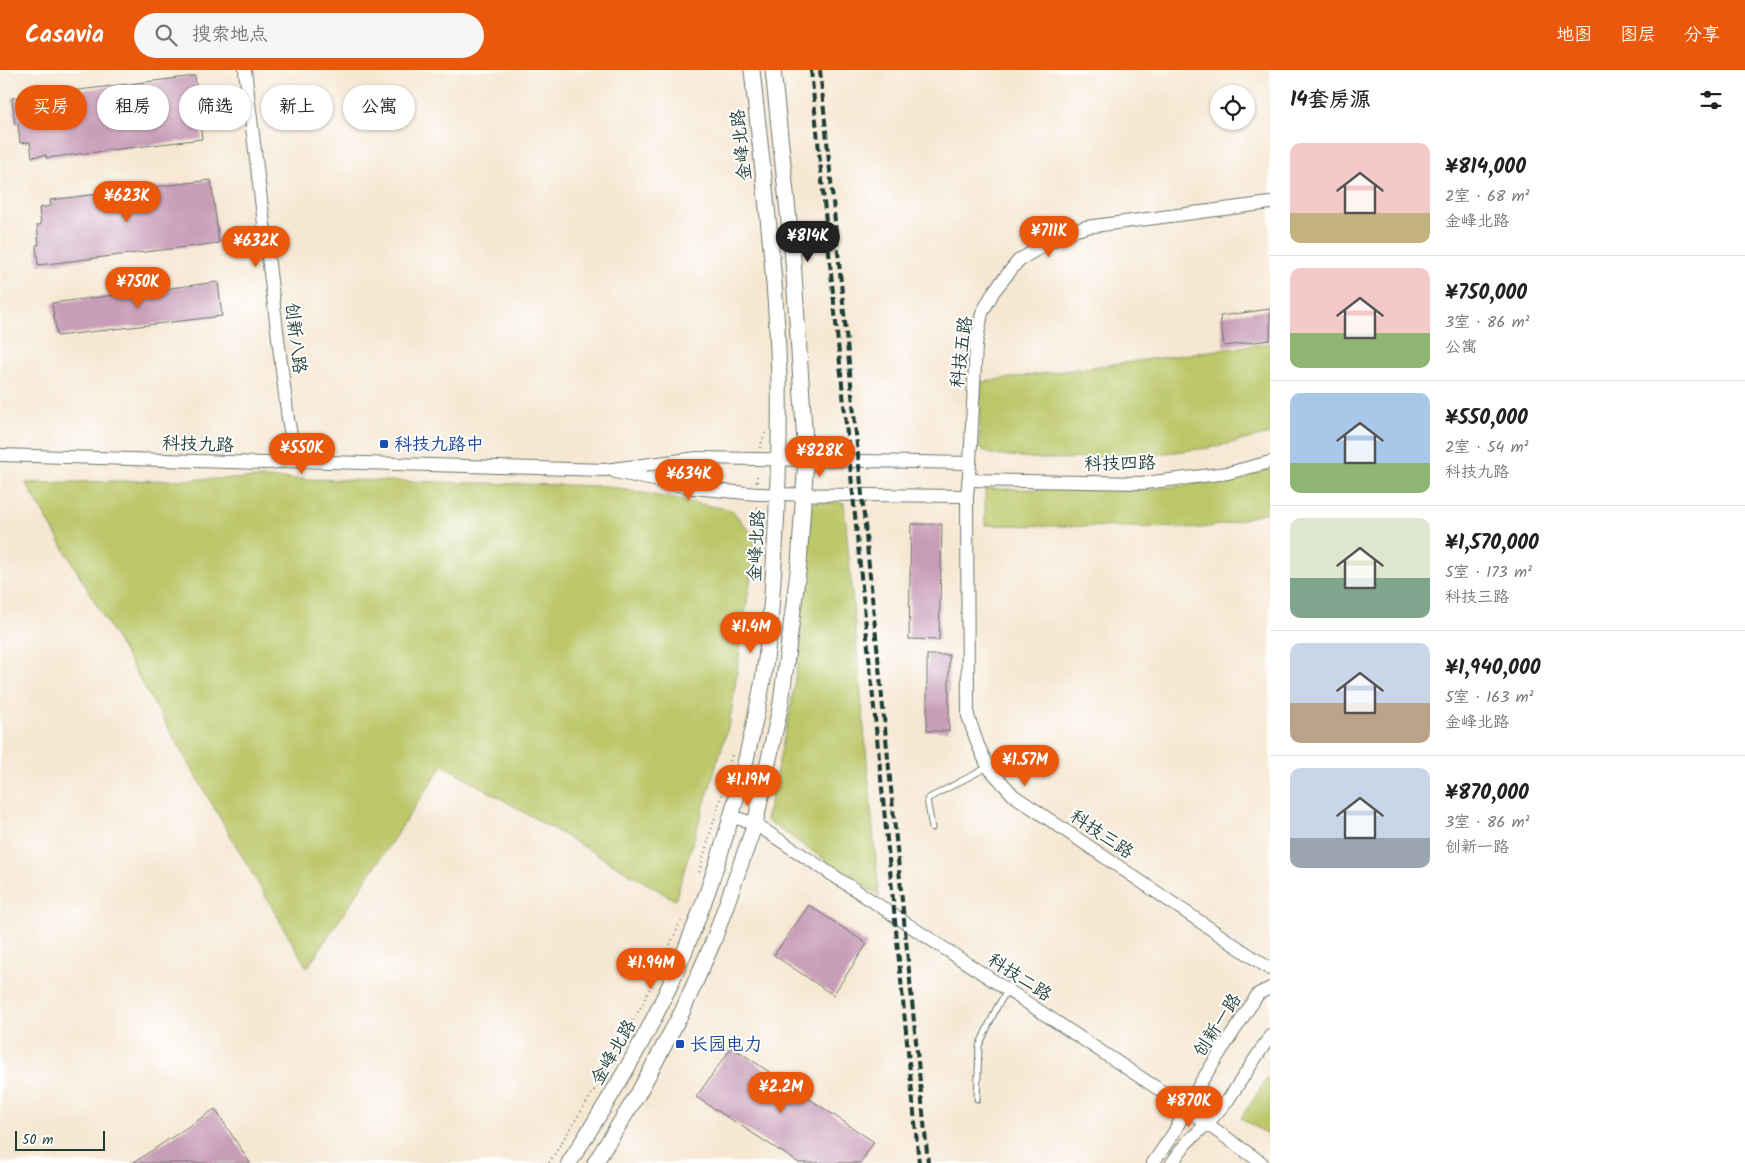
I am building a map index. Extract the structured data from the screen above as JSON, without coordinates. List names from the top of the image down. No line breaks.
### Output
{"streets":{"main road":["金峰北路"],"street":["创新八路","科技五路","科技九路","科技四路","科技三路","科技二路","创新一路"]},"crossings":[["金峰北路","科技九路"],["金峰北路","科技二路"],["创新八路","科技九路"],["科技五路","科技四路"],["科技五路","科技三路"],["科技四路","科技三路"],["科技二路","创新一路"]],"places":{"transit":["科技九路中","长园电力"]},"scale_bar":"50 m","page":{"header":"Casavia","search":"搜索地点","nav":["地图","图层","分享"],"heading":"14套房源","chip":["买房","租房","筛选","新上","公寓"],"list":[{"name":"¥814,000","note":"2室 · 68 m² · 金峰北路"},{"name":"¥750,000","note":"3室 · 86 m² · 公寓"},{"name":"¥550,000","note":"2室 · 54 m² · 科技九路"},{"name":"¥1,570,000","note":"5室 · 173 m² · 科技三路"},{"name":"¥1,940,000","note":"5室 · 163 m² · 金峰北路"},{"name":"¥870,000","note":"3室 · 86 m² · 创新一路"}],"price":["¥623K","¥711K","¥814K","¥632K","¥750K","¥550K","¥828K","¥634K","¥1.4M","¥1.57M","¥1.19M","¥1.94M","¥2.2M","¥870K"],"scale":"50 m"}}
